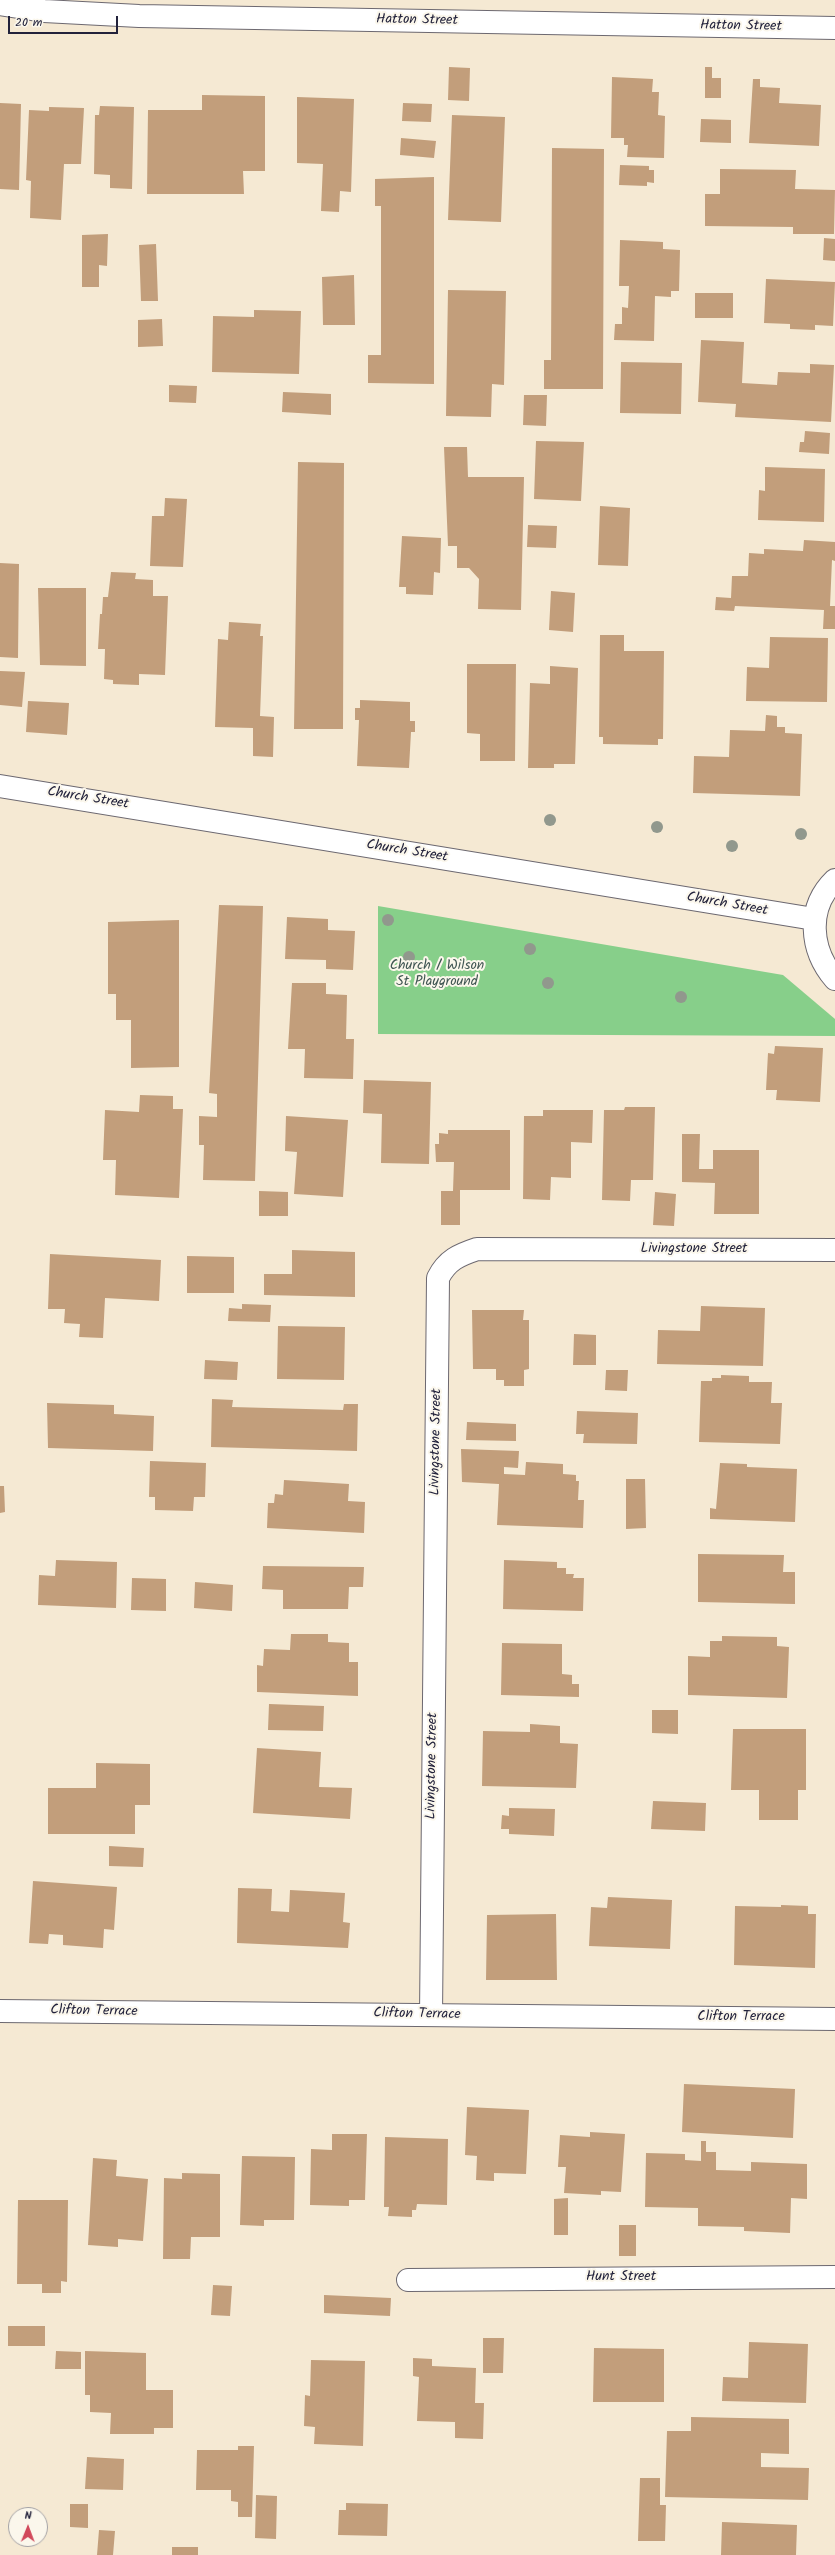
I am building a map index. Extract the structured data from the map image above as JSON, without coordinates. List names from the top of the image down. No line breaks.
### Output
{"streets":{"street":["Hatton Street","Church Street","Livingstone Street","Clifton Terrace","Hunt Street"]},"crossings":[["Livingstone Street","Clifton Terrace"]],"parks":["Church / Wilson St Playground"],"scale_bar":"20 m","north":"top"}
